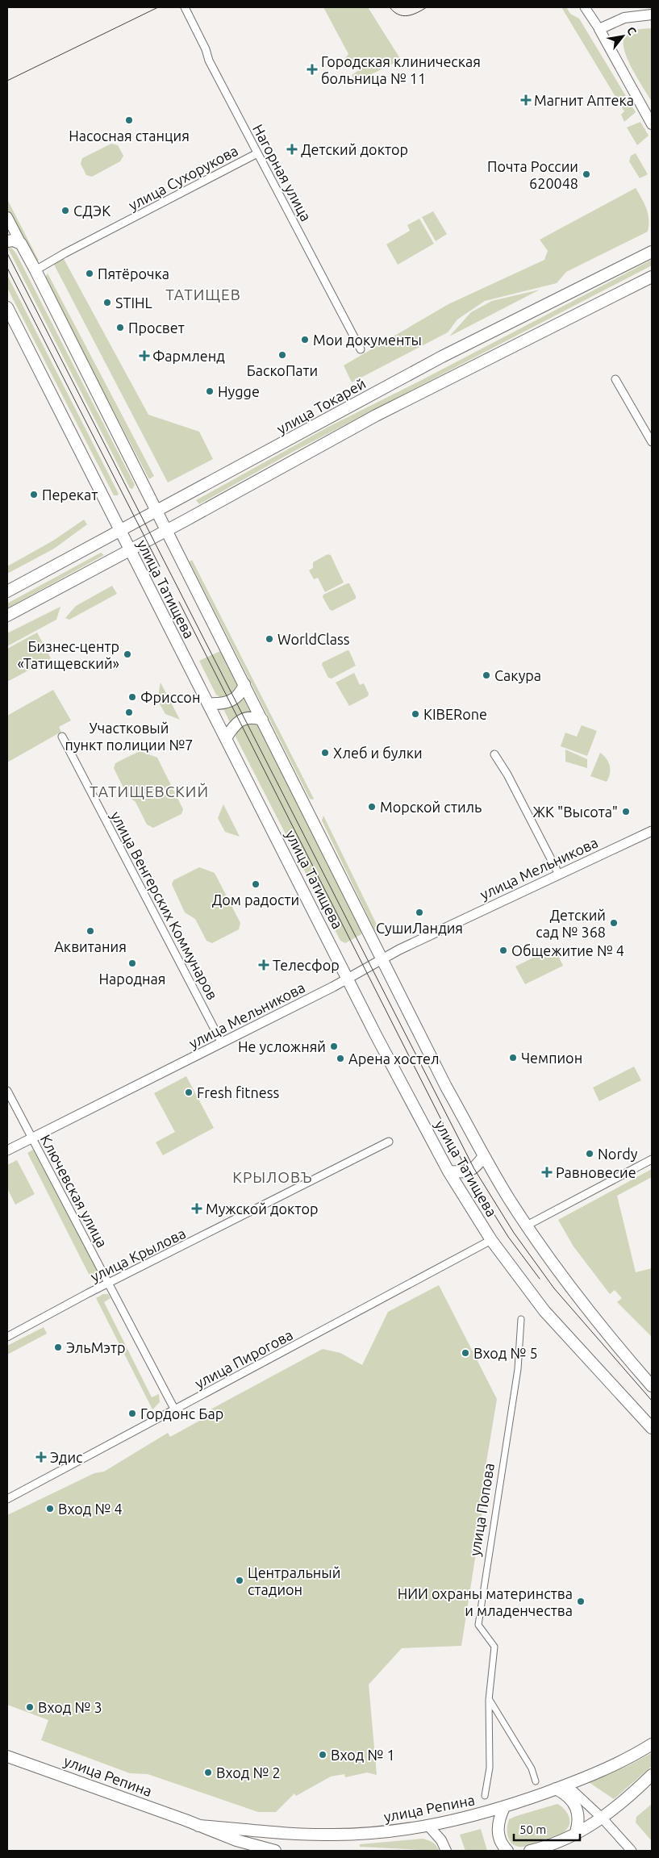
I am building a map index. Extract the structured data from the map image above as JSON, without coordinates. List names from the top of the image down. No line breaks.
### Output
{"streets":{"main road":["улица Токарей","улица Татищева","улица Репина"],"street":["Нагорная улица","улица Сухорукова","улица Мельникова","улица Венгерских Коммунаров","Ключевская улица","улица Крылова","улица Пирогова","улица Попова"]},"crossings":[["Нагорная улица","улица Сухорукова"],["улица Сухорукова","улица Татищева"],["улица Токарей","улица Татищева"],["улица Татищева","улица Мельникова"],["улица Татищева","улица Пирогова"],["улица Мельникова","улица Венгерских Коммунаров"],["улица Мельникова","Ключевская улица"],["Ключевская улица","улица Крылова"],["Ключевская улица","улица Пирогова"]],"districts":["ТАТИЩЕВ","ТАТИЩЕВСКИЙ","КРЫЛОВЪ"],"places":{"health":["Городская клиническая больница № 11","Магнит Аптека","Детский доктор","Фармленд","Телесфор","Равновесие","Мужской доктор","Эдис"],"other":["Насосная станция","Почта России 620048","СДЭК","Пятёрочка","STIHL","Просвет","Мои документы","БаскоПати","Hygge","Перекат","WorldClass","Бизнес-центр «Татищевский»","Сакура","Фриссон","Участковый пункт полиции №7","KIBERone","Хлеб и булки","Морской стиль","ЖК \"Высота\"","Дом радости","СушиЛандия","Детский сад № 368","Аквитания","Общежитие № 4","Народная","Не усложняй","Чемпион","Арена хостел","Fresh fitness","Nordy","ЭльМэтр","Вход № 5","Гордонc Бар","Вход № 4","Центральный стадион","НИИ охраны материнства и младенчества","Вход № 3","Вход № 1","Вход № 2"]},"scale_bar":"50 m","north":"top right"}
